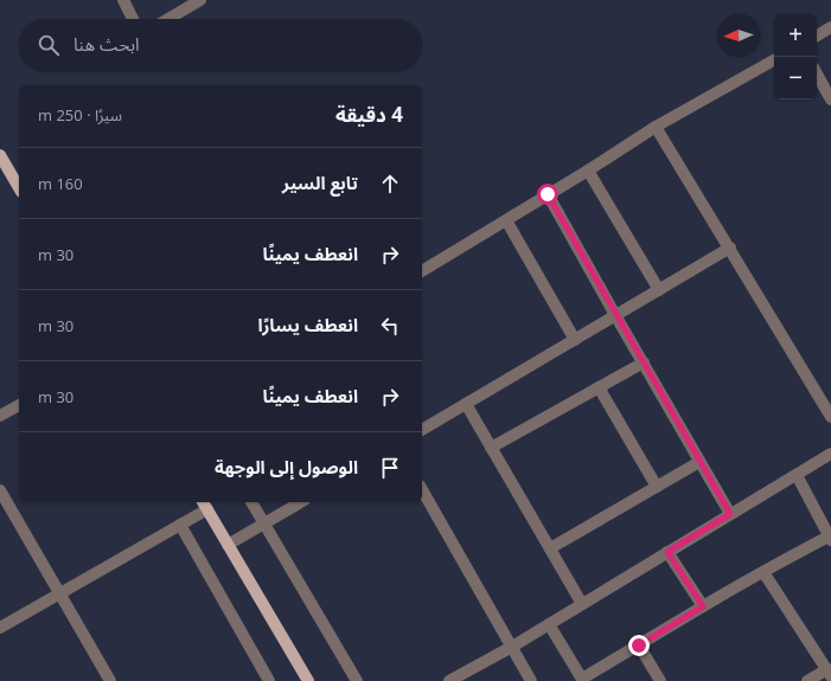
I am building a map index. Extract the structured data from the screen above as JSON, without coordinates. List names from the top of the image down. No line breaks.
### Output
{"north":"left","page":{"map_buttons":["+","−"],"search":"ابحث هنا","heading":["4 دقيقة","سيرًا · 250 m"],"list":[["تابع السير","160 m"],["انعطف يمينًا","30 m"],["انعطف يسارًا","30 m"],["انعطف يمينًا","30 m"],"الوصول إلى الوجهة"]}}
